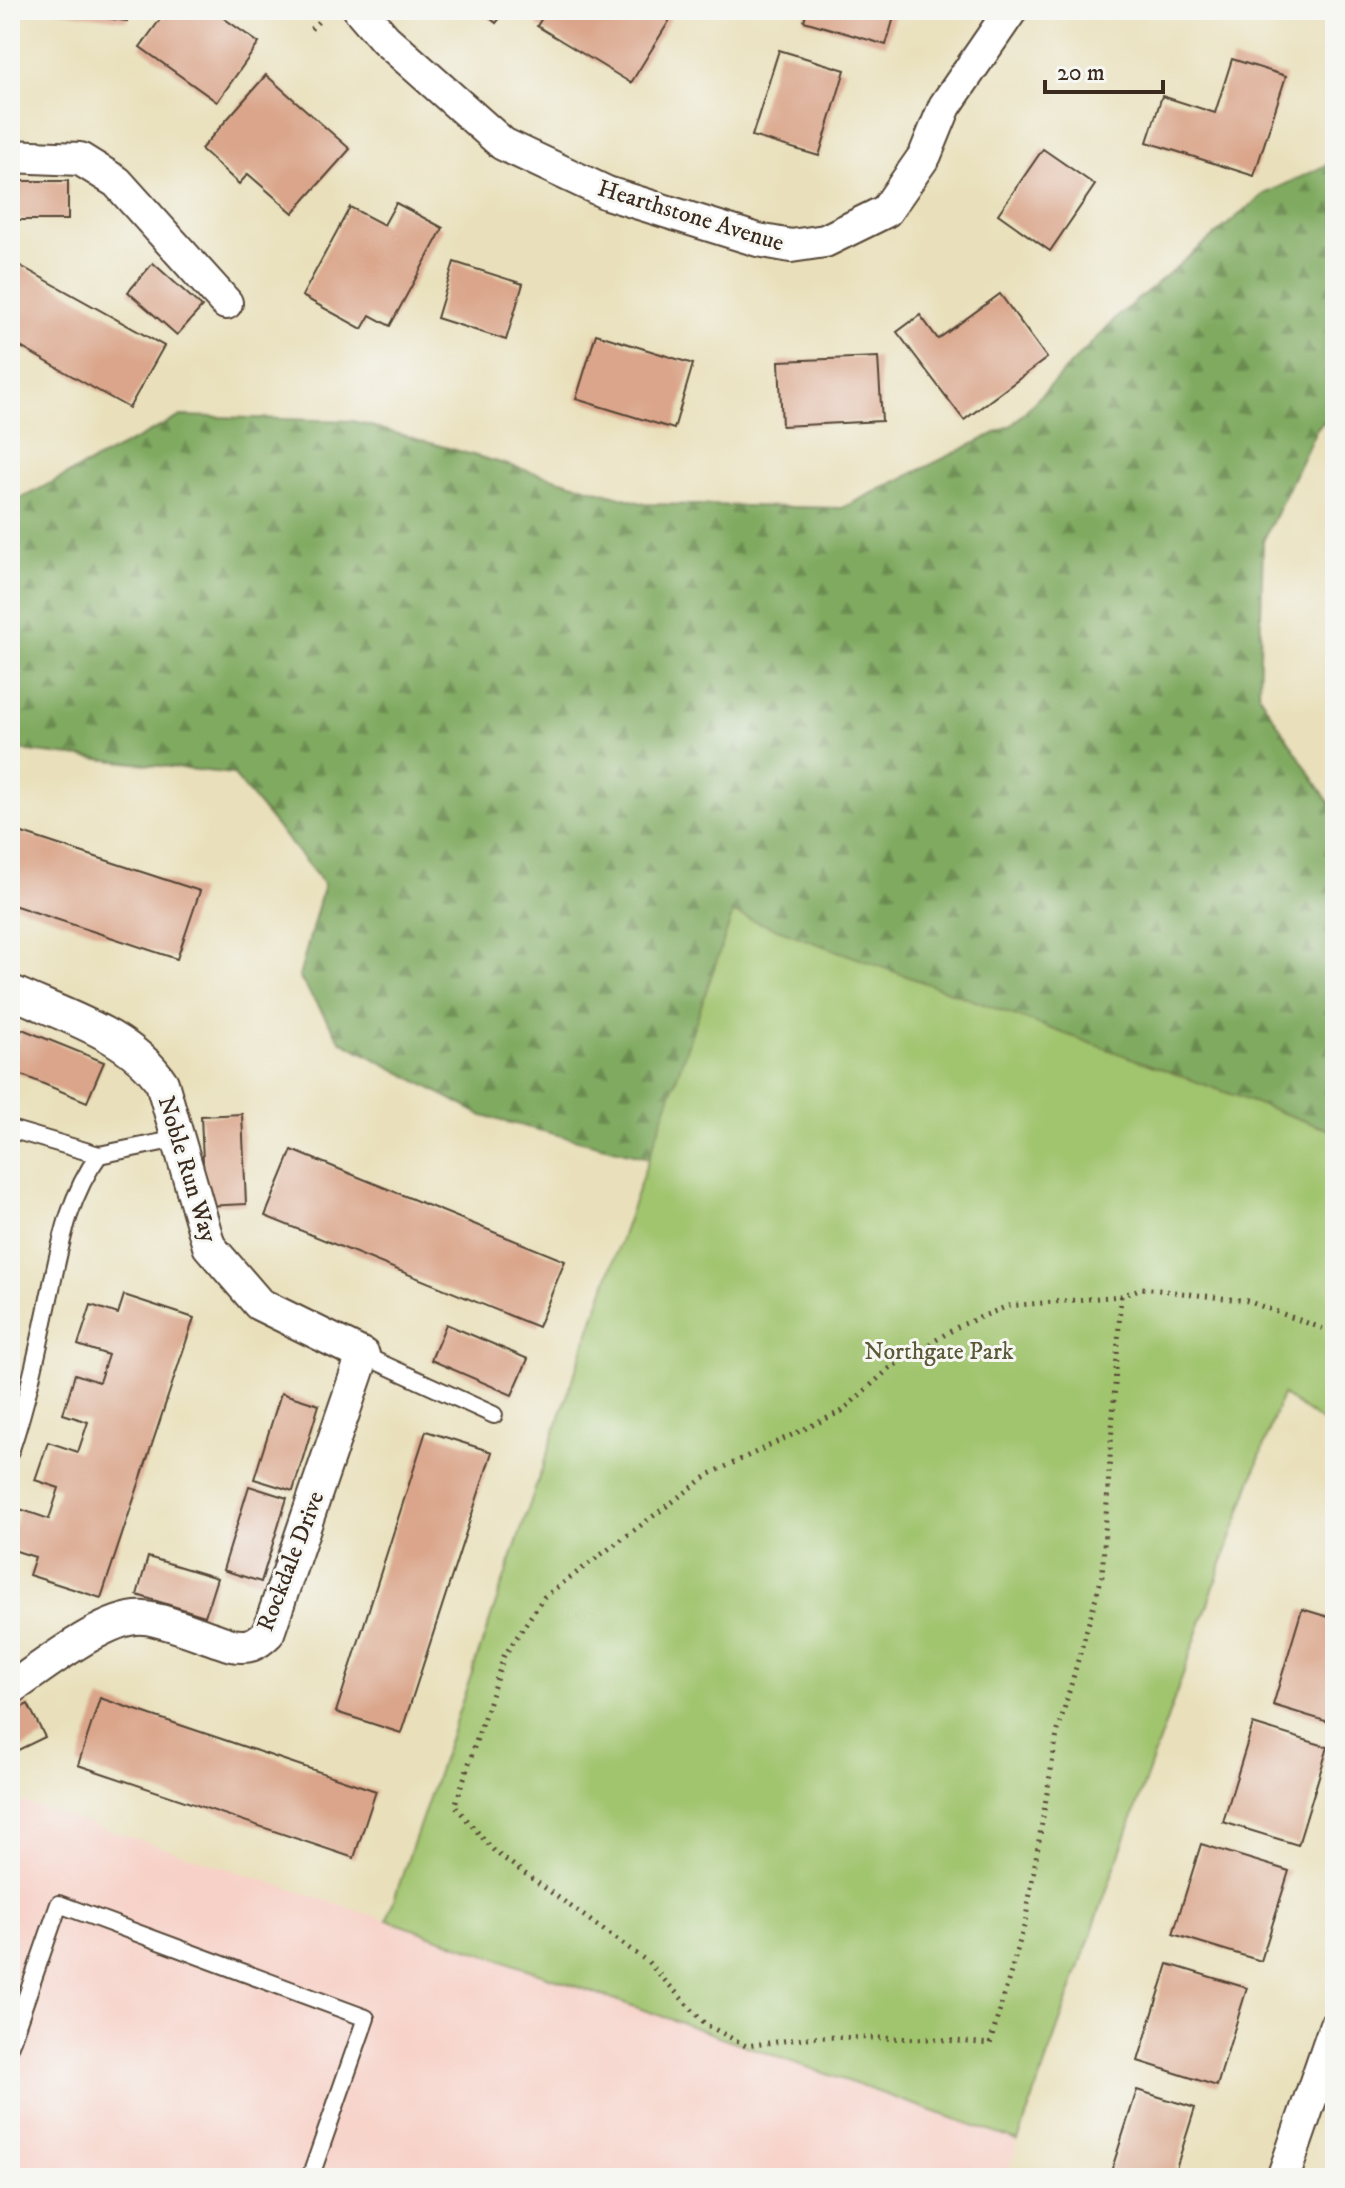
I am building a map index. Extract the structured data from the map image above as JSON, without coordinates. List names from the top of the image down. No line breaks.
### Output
{"streets":{"street":["Hearthstone Avenue","Noble Run Way","Rockdale Drive"]},"crossings":[["Noble Run Way","Rockdale Drive"]],"parks":["Northgate Park"],"scale_bar":"20 m"}
